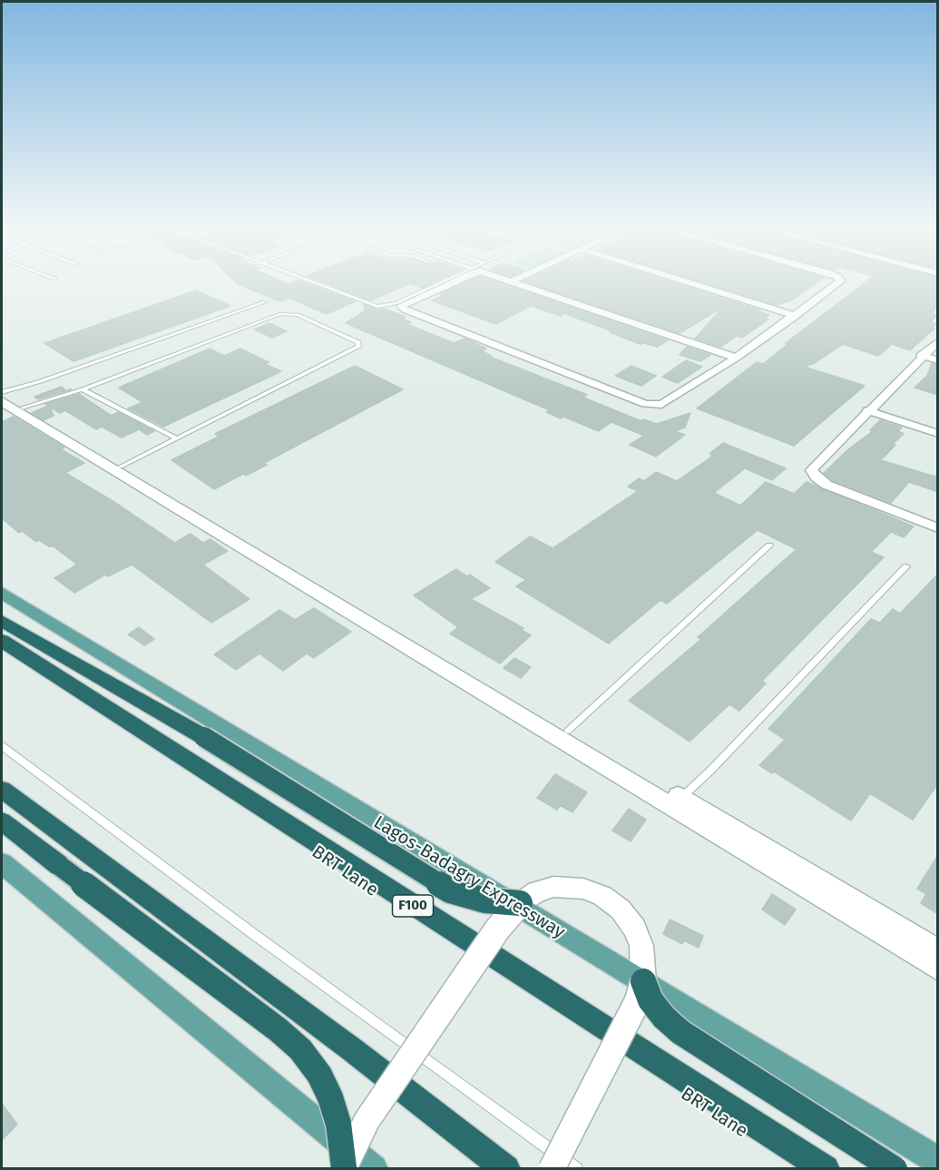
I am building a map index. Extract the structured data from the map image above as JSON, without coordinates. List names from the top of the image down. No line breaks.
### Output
{"streets":{"highway":["F100"],"main road":["Lagos-Badagry Expressway"],"lane":["BRT Lane"]},"crossings":[["BRT Lane","F100"]]}
